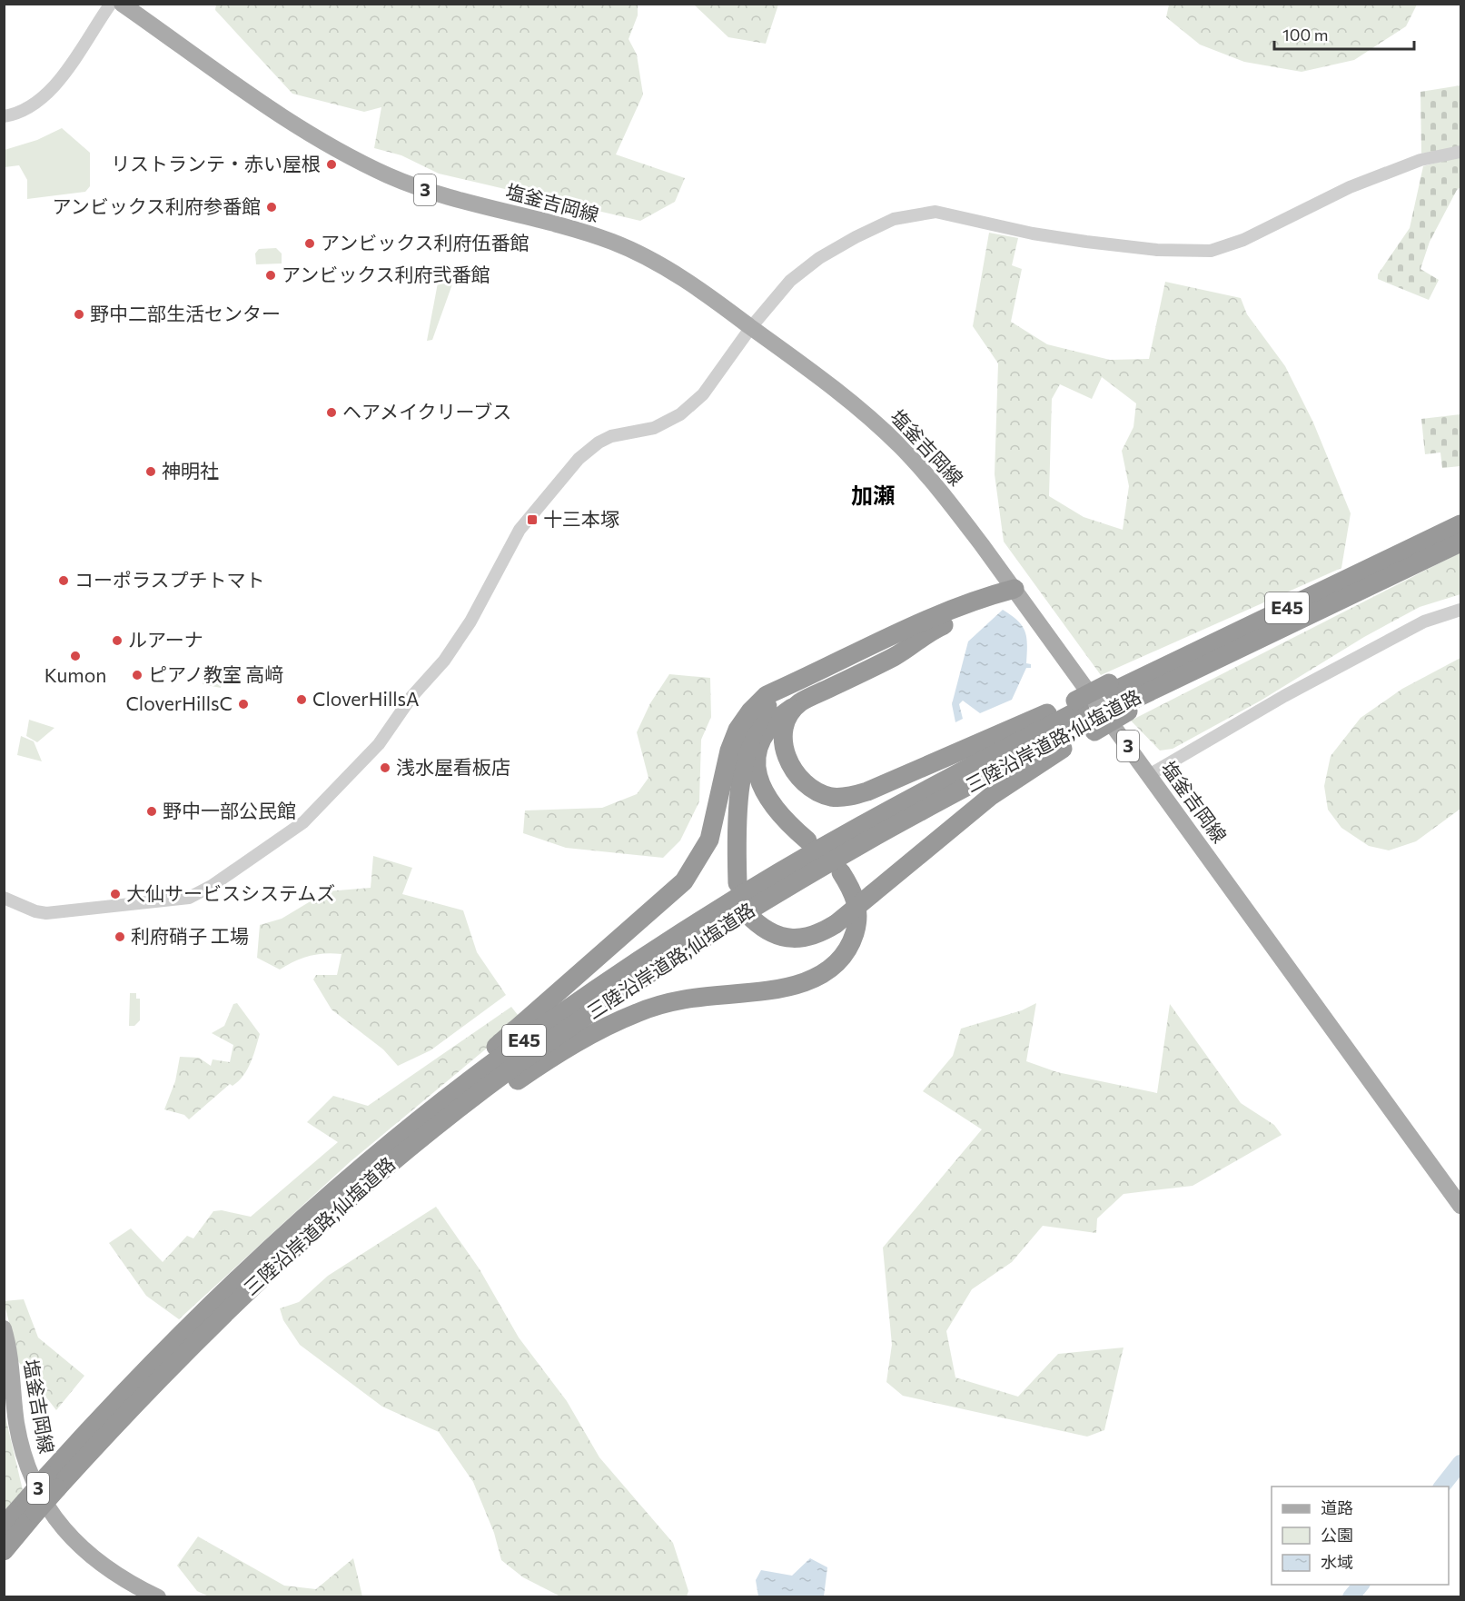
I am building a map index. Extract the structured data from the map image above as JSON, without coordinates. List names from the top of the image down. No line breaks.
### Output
{"streets":{"highway":["E45","三陸沿岸道路;仙塩道路"],"main road":["3","塩釜吉岡線"]},"districts":["加瀬"],"places":{"other":["リストランテ・赤い屋根","アンビックス利府参番館","アンビックス利府伍番館","アンビックス利府弐番館","野中二部生活センター","ヘアメイクリーブス","神明社","コーポラスプチトマト","ルアーナ","Kumon","ピアノ教室 高﨑","CloverHillsA","CloverHillsC","浅水屋看板店","野中一部公民館","大仙サービスシステムズ","利府硝子 工場"],"transit":["十三本塚"]},"legend":["道路","公園","水域"],"scale_bar":"100 m"}
